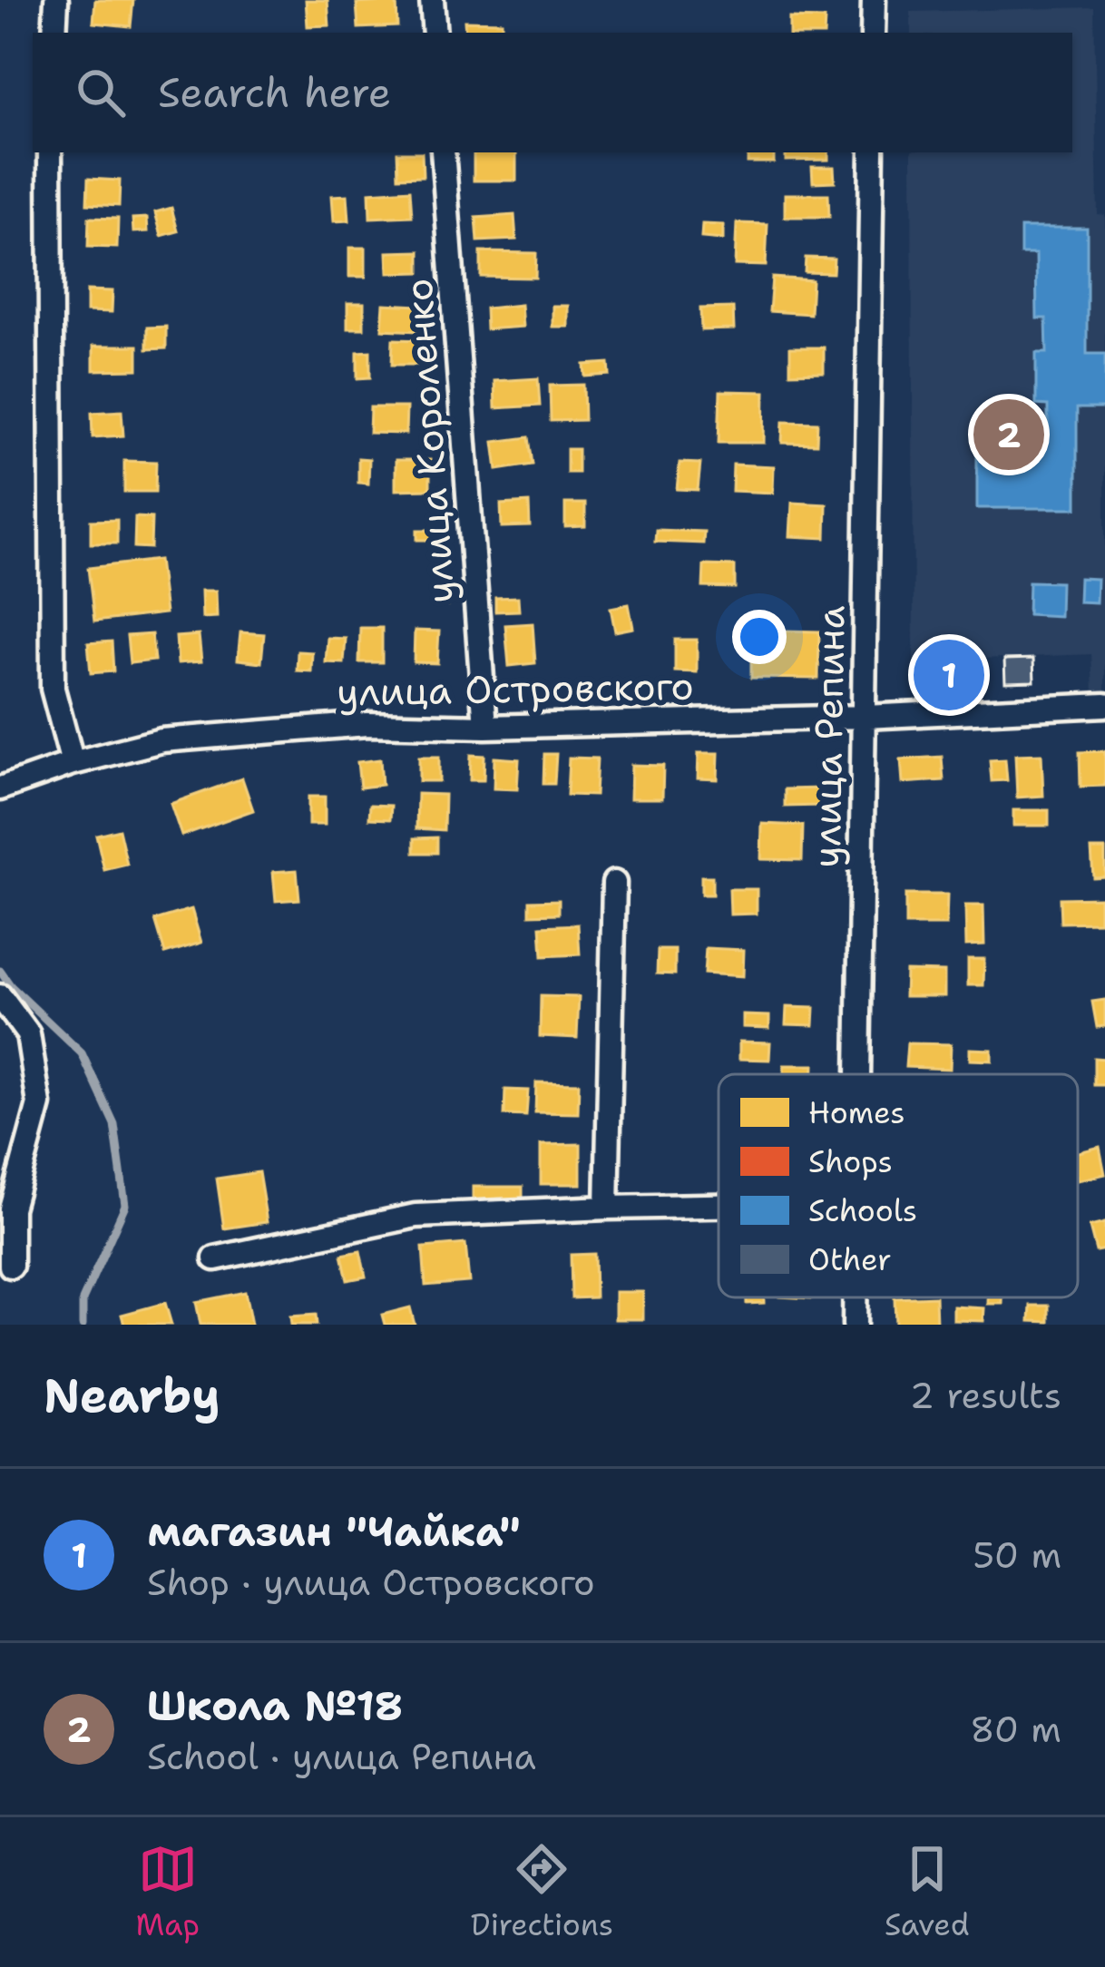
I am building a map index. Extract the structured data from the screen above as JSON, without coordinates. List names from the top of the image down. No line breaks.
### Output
{"streets":{"street":["улица Короленко","улица Островского","улица Репина"]},"crossings":[["улица Короленко","улица Островского"],["улица Островского","улица Репина"]],"legend":["Homes","Shops","Schools","Other"],"page":{"search":"Search here","pins":["2","1"],"heading":["Nearby","2 results"],"list":[{"mark":"1","name":"магазин \"Чайка\"","note":"Shop · улица Островского","value":"50 m"},{"mark":"2","name":"Школа №18","note":"School · улица Репина","value":"80 m"}],"nav":["Map","Directions","Saved"]}}
